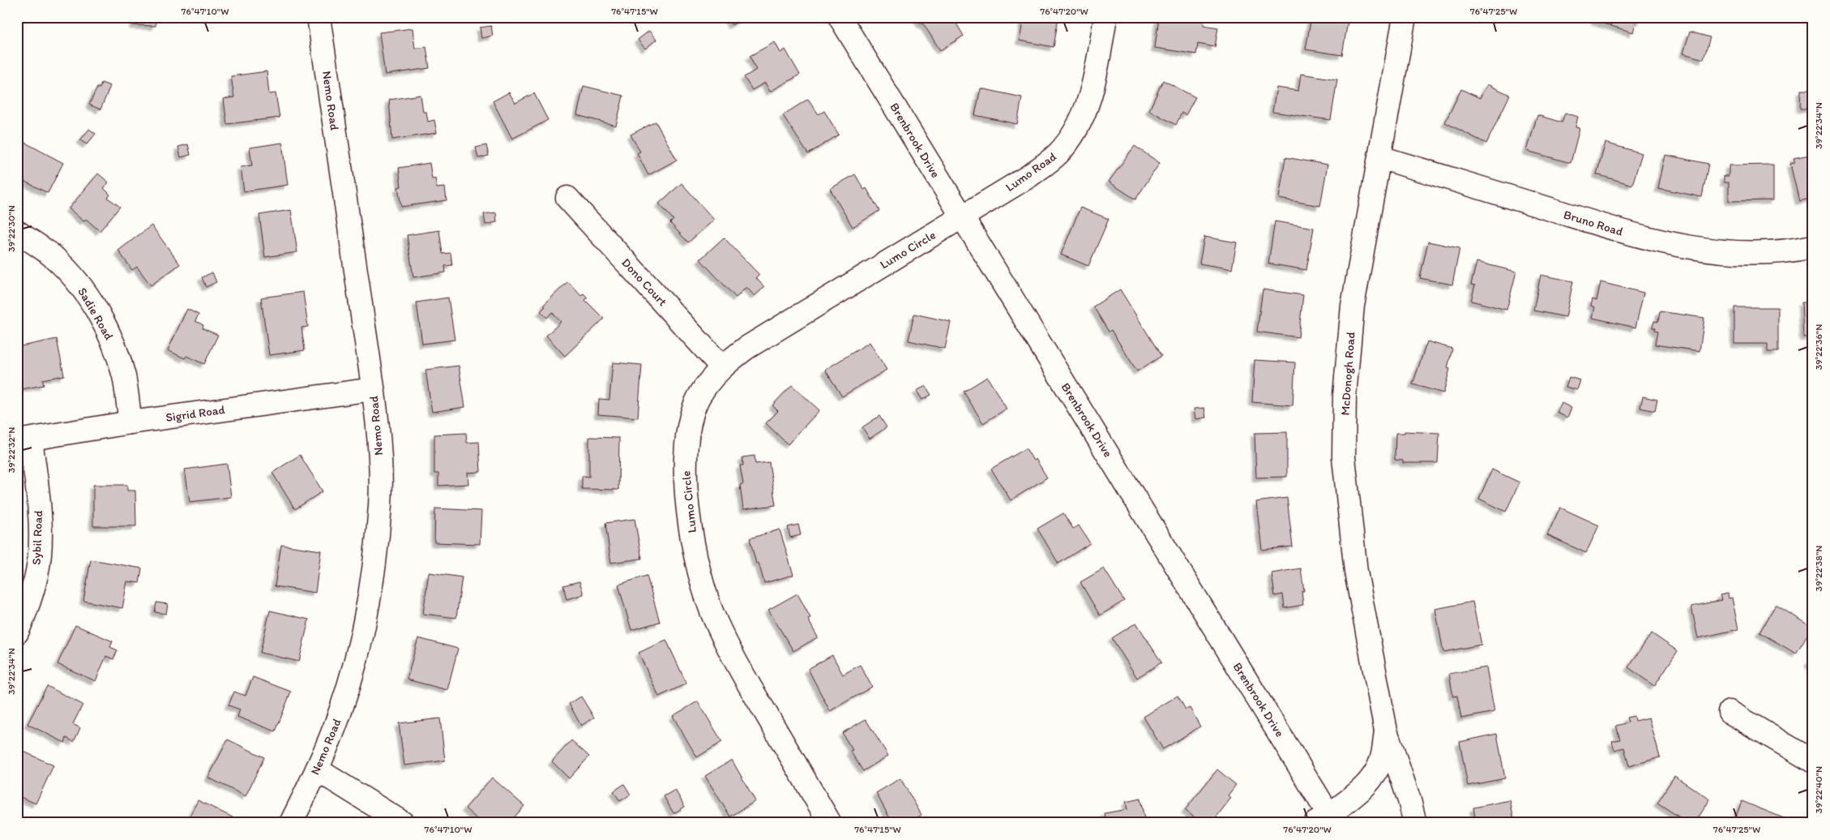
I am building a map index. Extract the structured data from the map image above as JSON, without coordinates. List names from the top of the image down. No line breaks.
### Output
{"streets":{"street":["Nemo Road","Brenbrook Drive","Lumo Road","Bruno Road","Lumo Circle","Dono Court","Sadie Road","McDonogh Road","Sigrid Road","Sybil Road"]},"crossings":[["Nemo Road","Sigrid Road"],["Brenbrook Drive","Lumo Road"],["Brenbrook Drive","Lumo Circle"],["Brenbrook Drive","McDonogh Road"],["Lumo Road","Lumo Circle"],["Bruno Road","McDonogh Road"],["Lumo Circle","Dono Court"],["Sadie Road","Sigrid Road"],["Sigrid Road","Sybil Road"]],"coordinates":["76°47'10\"W","76°47'15\"W","76°47'20\"W","76°47'25\"W","39°22'34\"N","39°22'30\"N","39°22'36\"N","39°22'32\"N","39°22'38\"N","39°22'40\"N"]}
